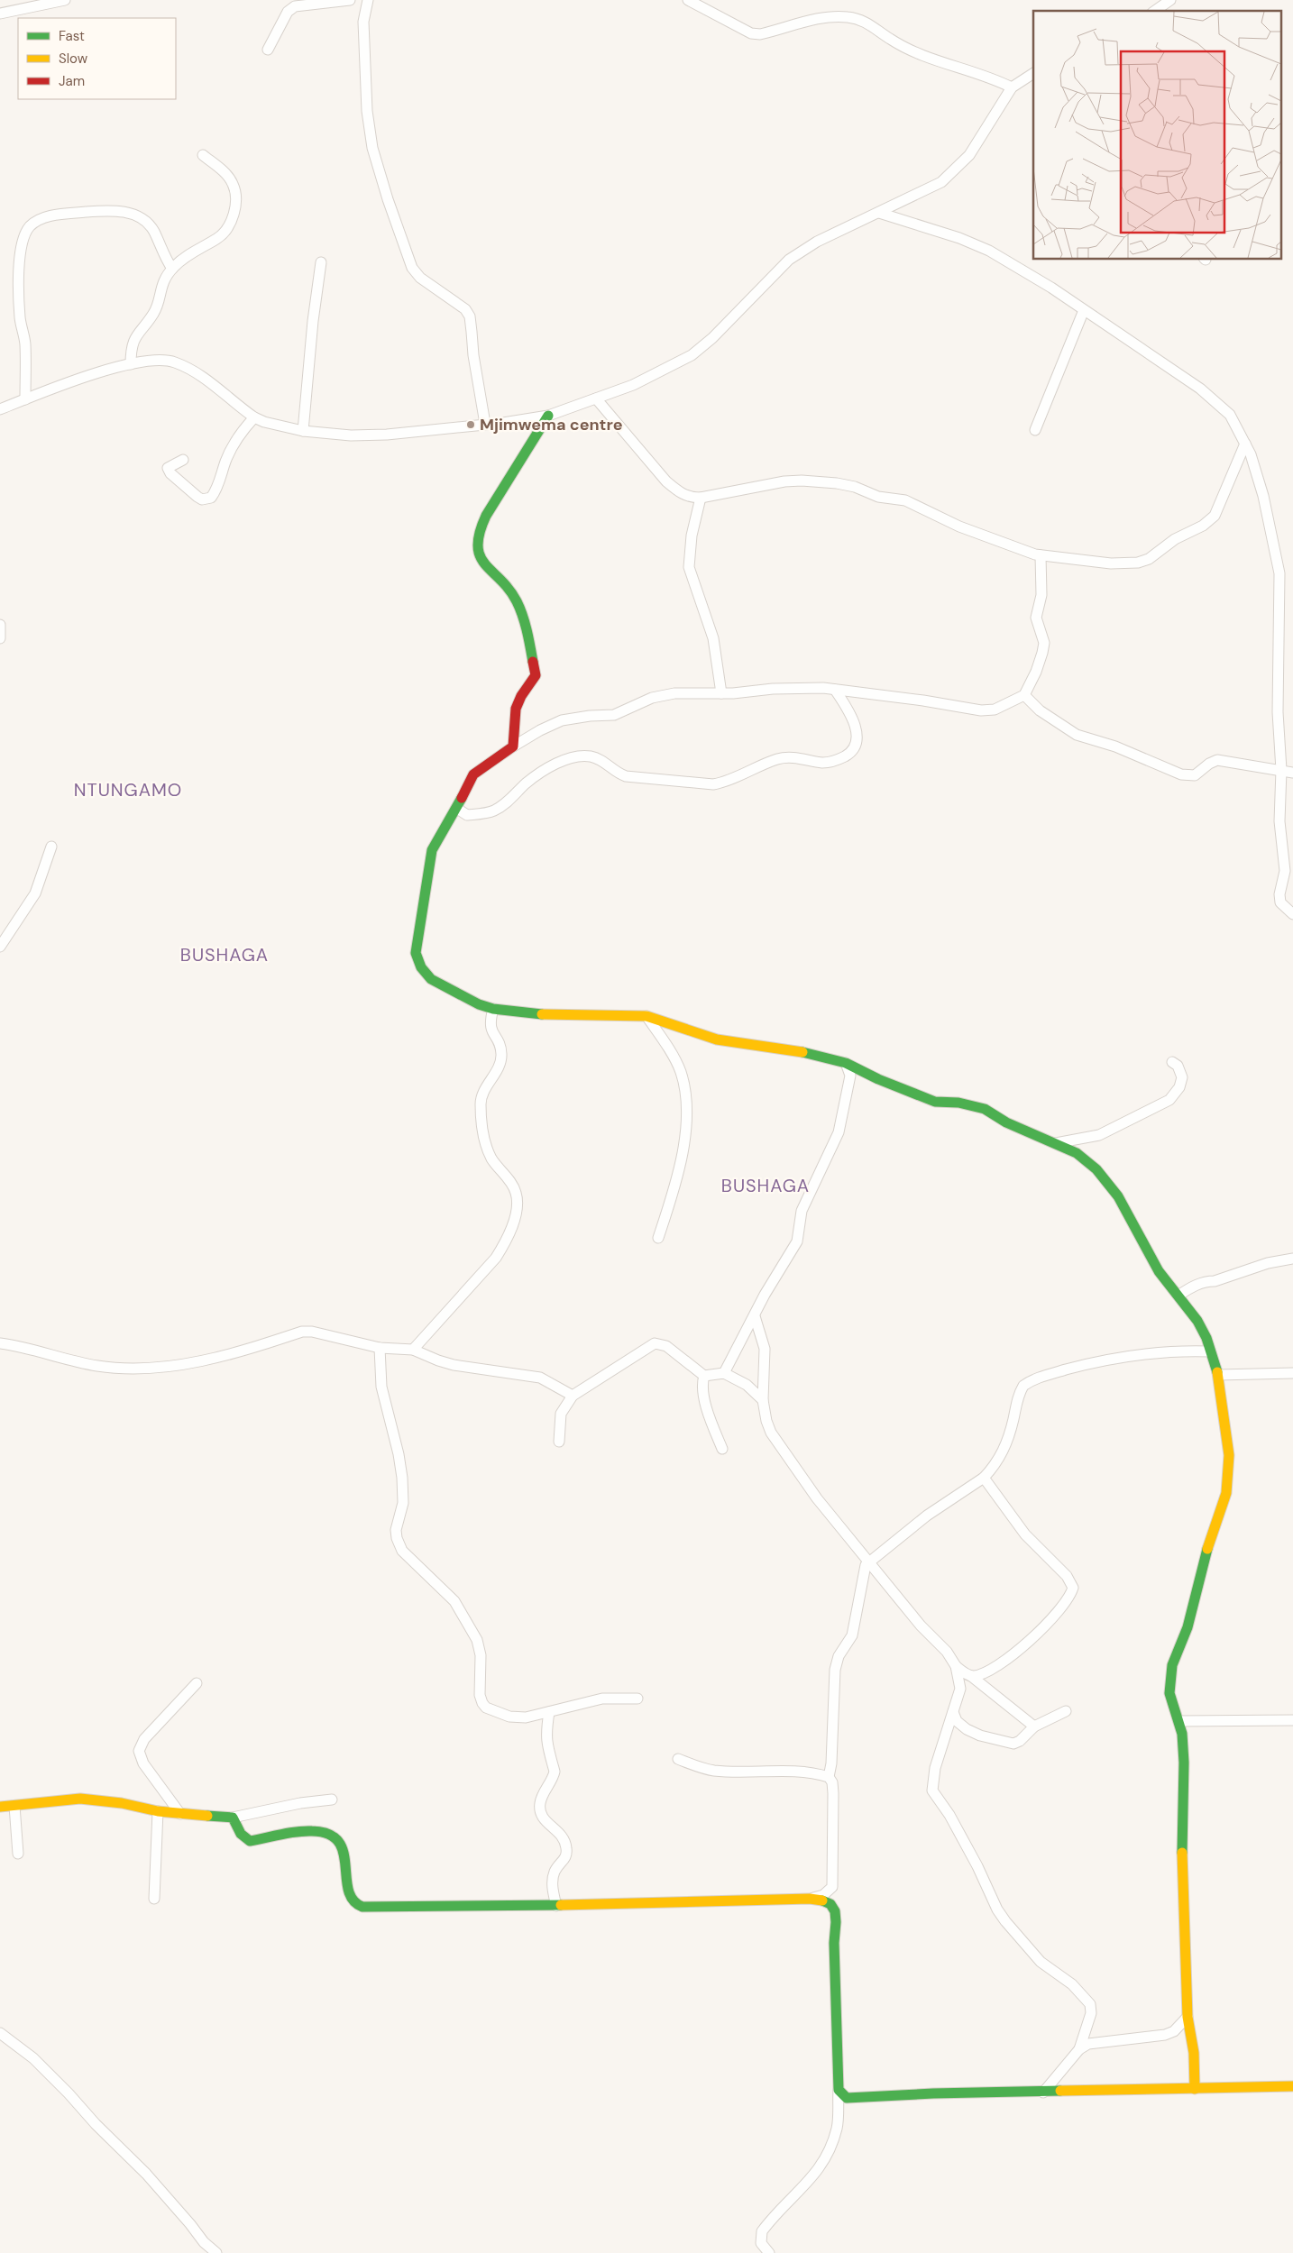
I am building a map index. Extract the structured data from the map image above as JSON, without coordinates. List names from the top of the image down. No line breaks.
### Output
{"districts":["NTUNGAMO","BUSHAGA","BUSHAGA"],"places":["Mjimwema centre"],"legend":["Fast","Slow","Jam"]}
